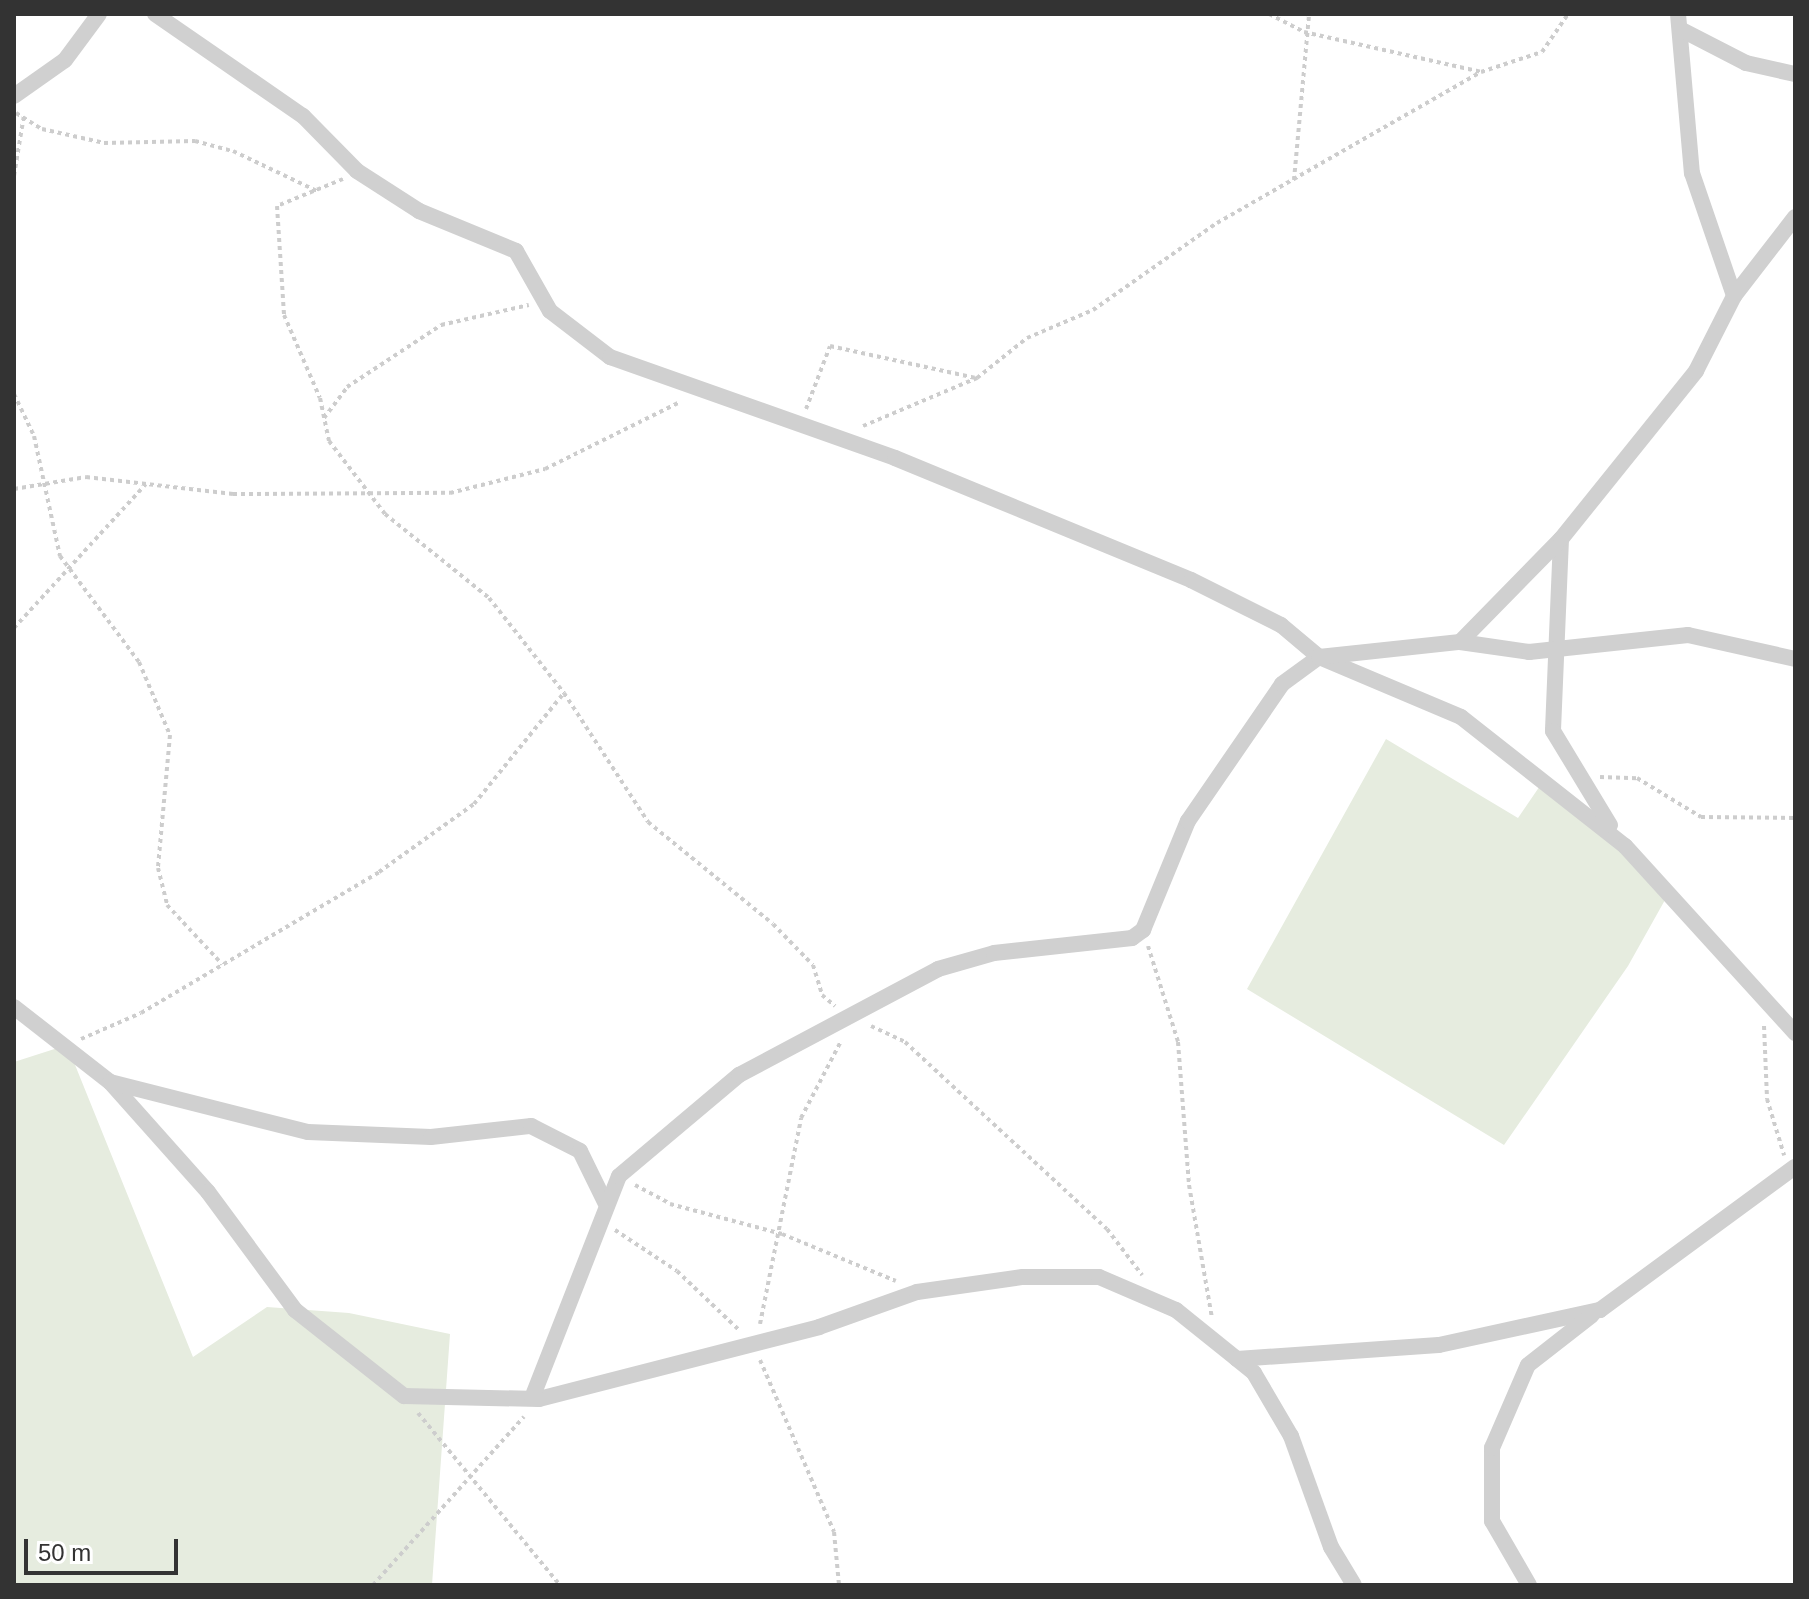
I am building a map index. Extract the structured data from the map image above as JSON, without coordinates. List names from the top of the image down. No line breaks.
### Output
{"scale_bar":"50 m"}
